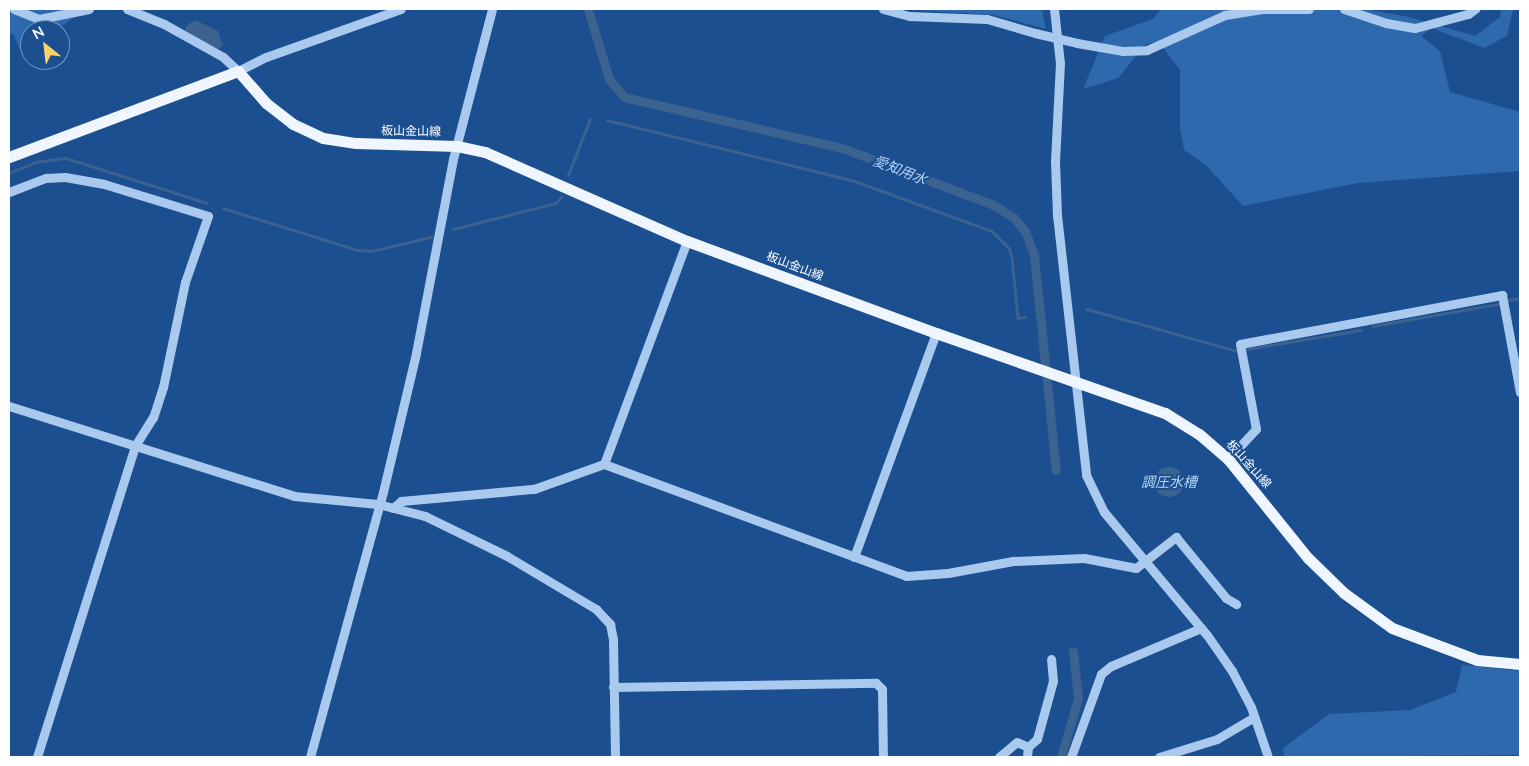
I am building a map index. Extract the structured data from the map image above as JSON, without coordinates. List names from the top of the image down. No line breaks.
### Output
{"streets":{"main road":["板山金山線"]},"water":["愛知用水","調圧水槽"],"north":"top left"}
